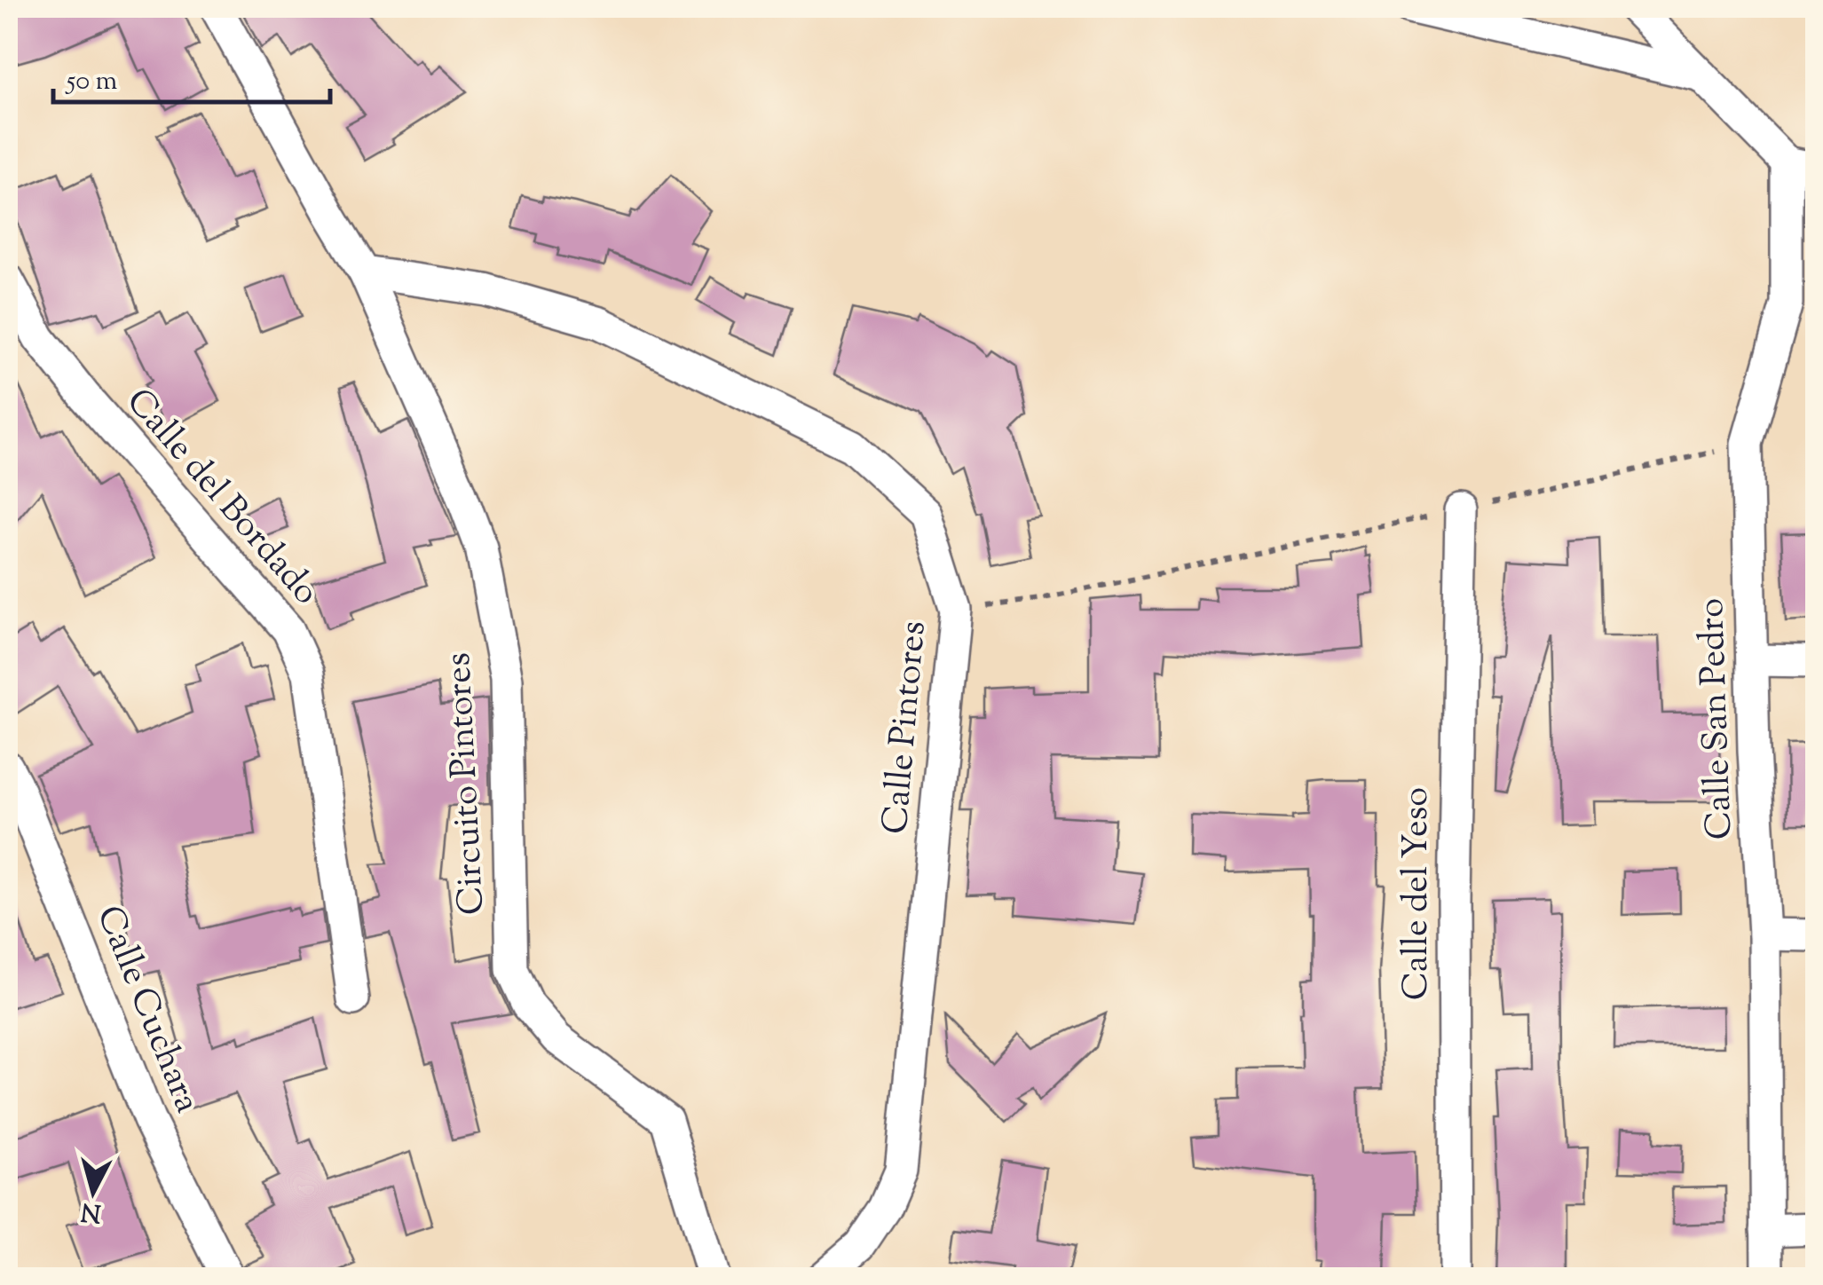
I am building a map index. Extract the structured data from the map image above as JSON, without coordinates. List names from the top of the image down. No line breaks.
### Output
{"streets":{"street":["Calle del Bordado","Calle San Pedro","Calle Pintores","Circuito Pintores","Calle del Yeso","Calle Cuchara"]},"crossings":[["Calle Pintores","Circuito Pintores"]],"scale_bar":"50 m","north":"bottom"}
